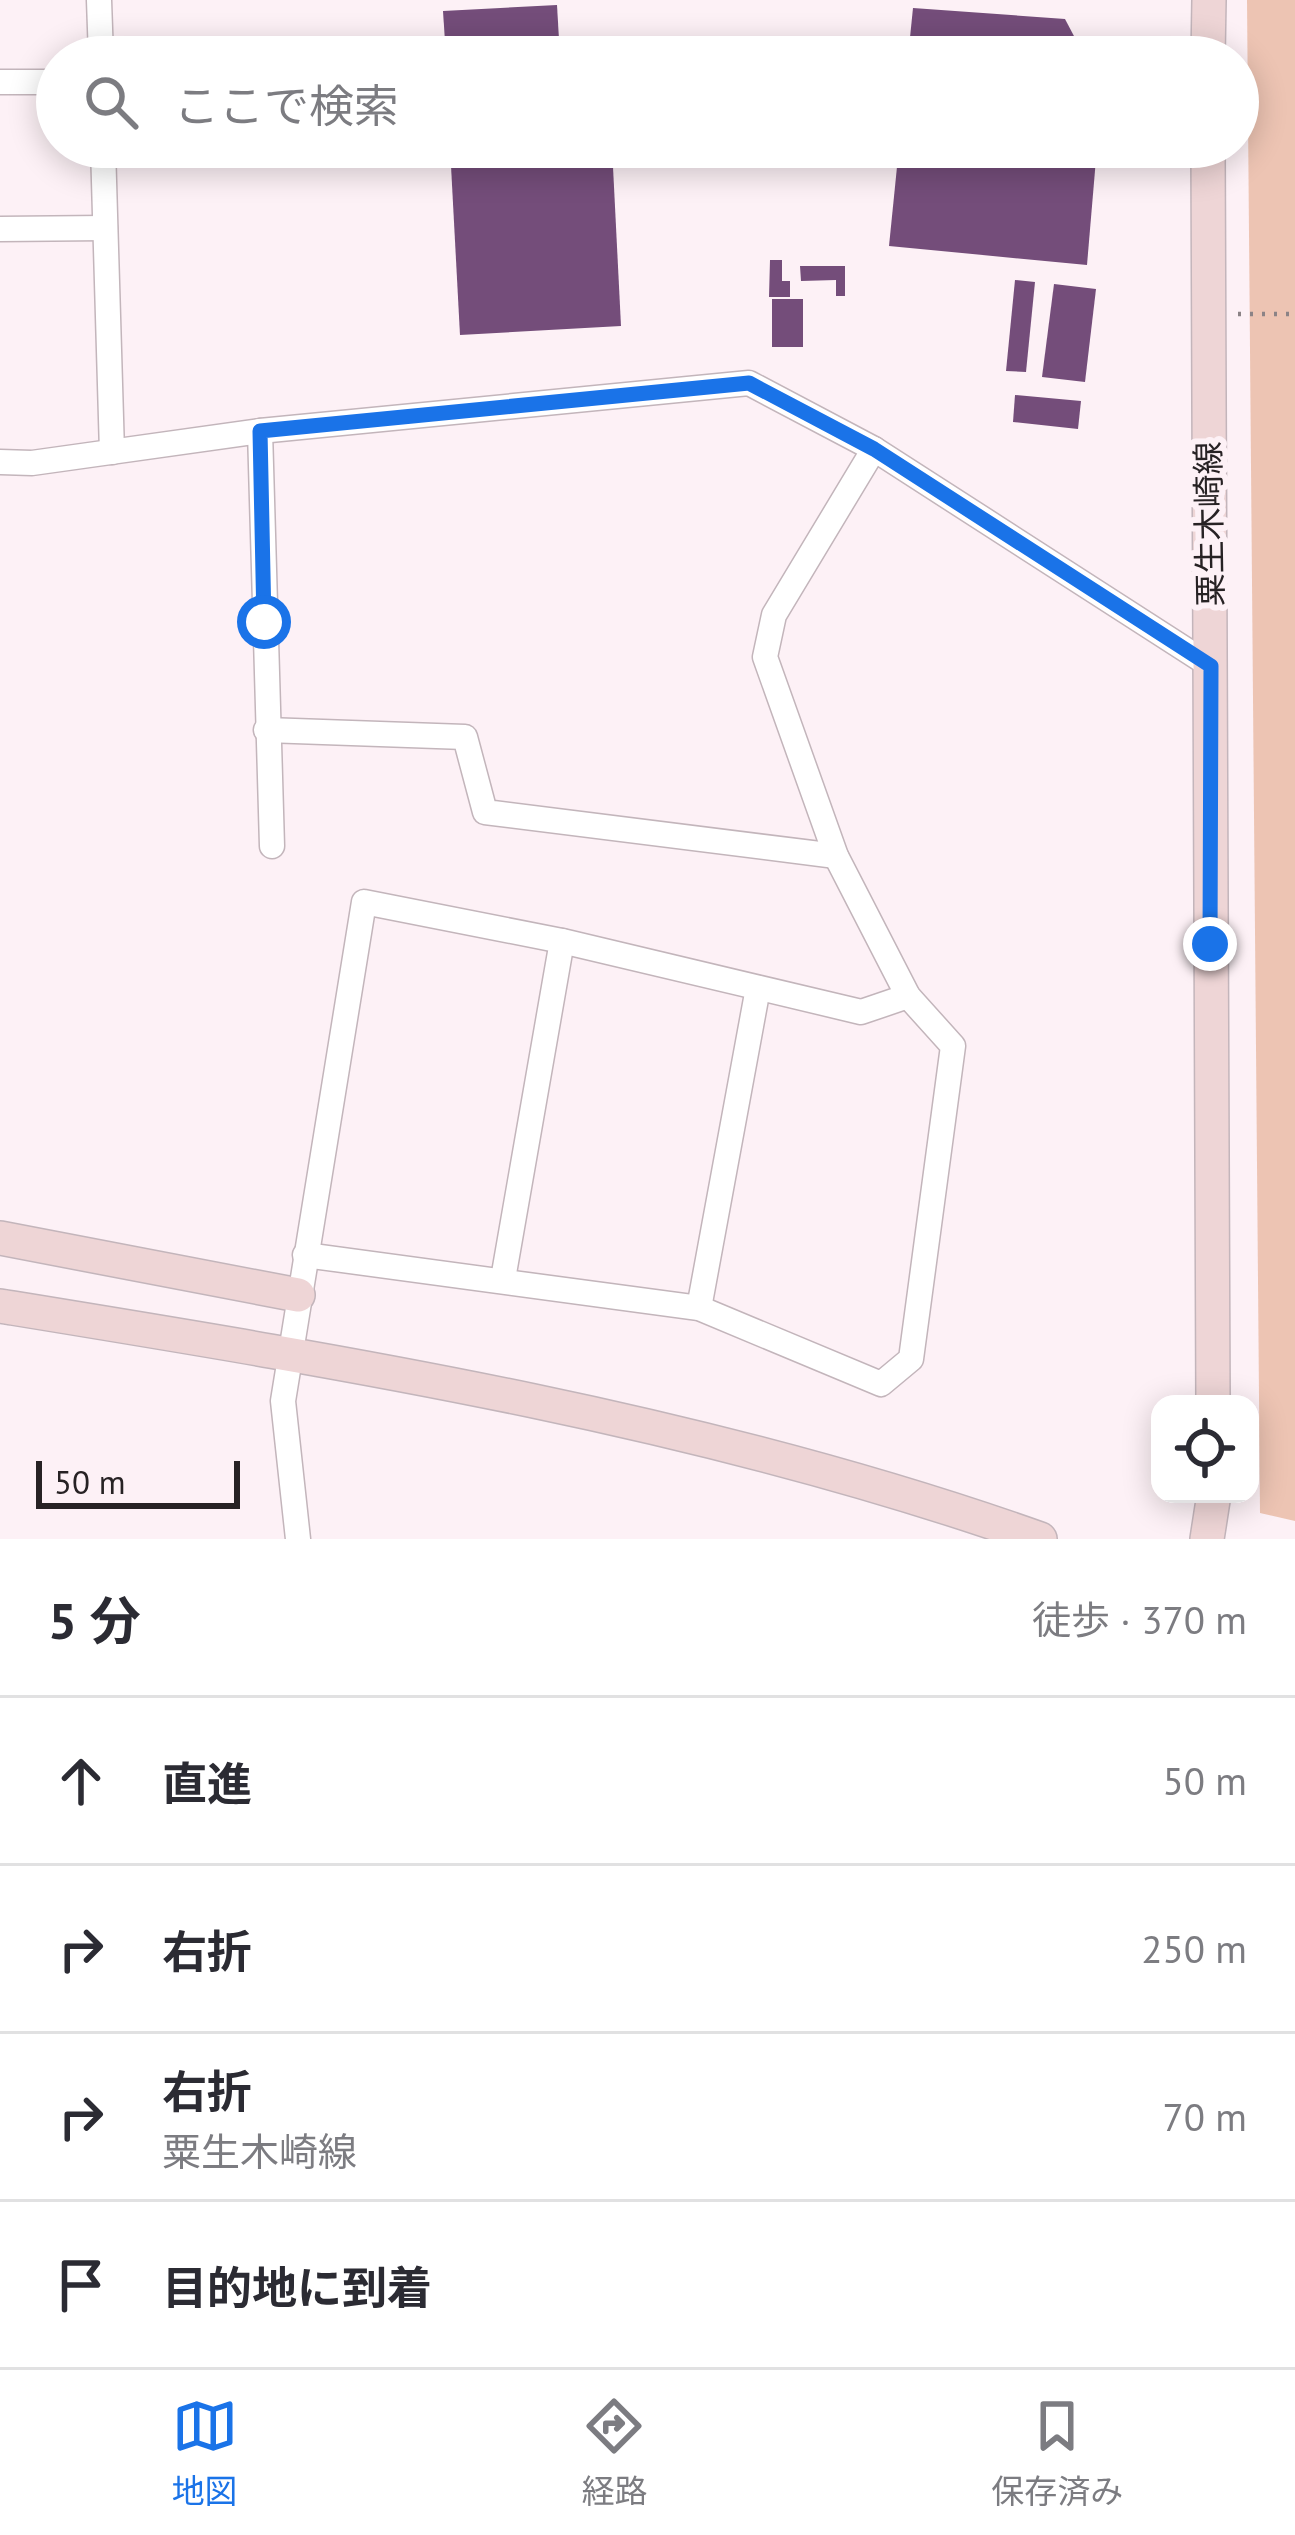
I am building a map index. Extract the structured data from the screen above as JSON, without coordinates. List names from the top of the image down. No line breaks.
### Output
{"streets":{"street":["粟生木崎線"]},"scale_bar":"50 m","page":{"search":"ここで検索","scale":"50 m","heading":["5 分","徒歩 · 370 m"],"list":[["直進","50 m"],["右折","250 m"],["右折","粟生木崎線","70 m"],"目的地に到着"],"nav":["地図","経路","保存済み"]}}
